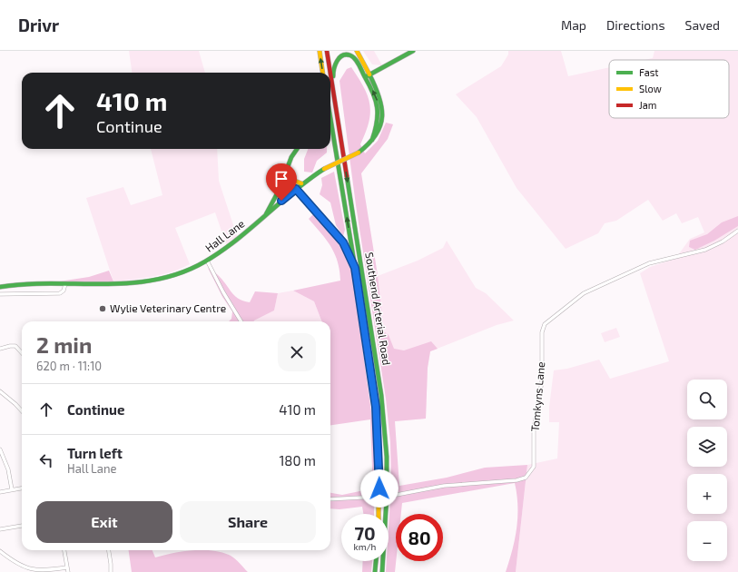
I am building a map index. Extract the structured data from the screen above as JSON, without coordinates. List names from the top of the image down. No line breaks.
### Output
{"streets":{"main road":["Hall Lane","Southend Arterial Road"],"street":["Tomkyns Lane"]},"crossings":[["Hall Lane","Southend Arterial Road"],["Southend Arterial Road","Tomkyns Lane"]],"places":["Wylie Veterinary Centre"],"legend":["Fast","Slow","Jam"],"page":{"header":"Drivr","nav":["Map","Directions","Saved"],"turn":["410 m","Continue"],"heading":["2 min","620 m · 11:10"],"map_buttons":["+","−"],"list":[{"name":"Continue","value":"410 m"},{"name":"Turn left","note":"Hall Lane","value":"180 m"}],"buttons":["Exit","Share"],"speed":"70 km/h","limit":"80"}}
